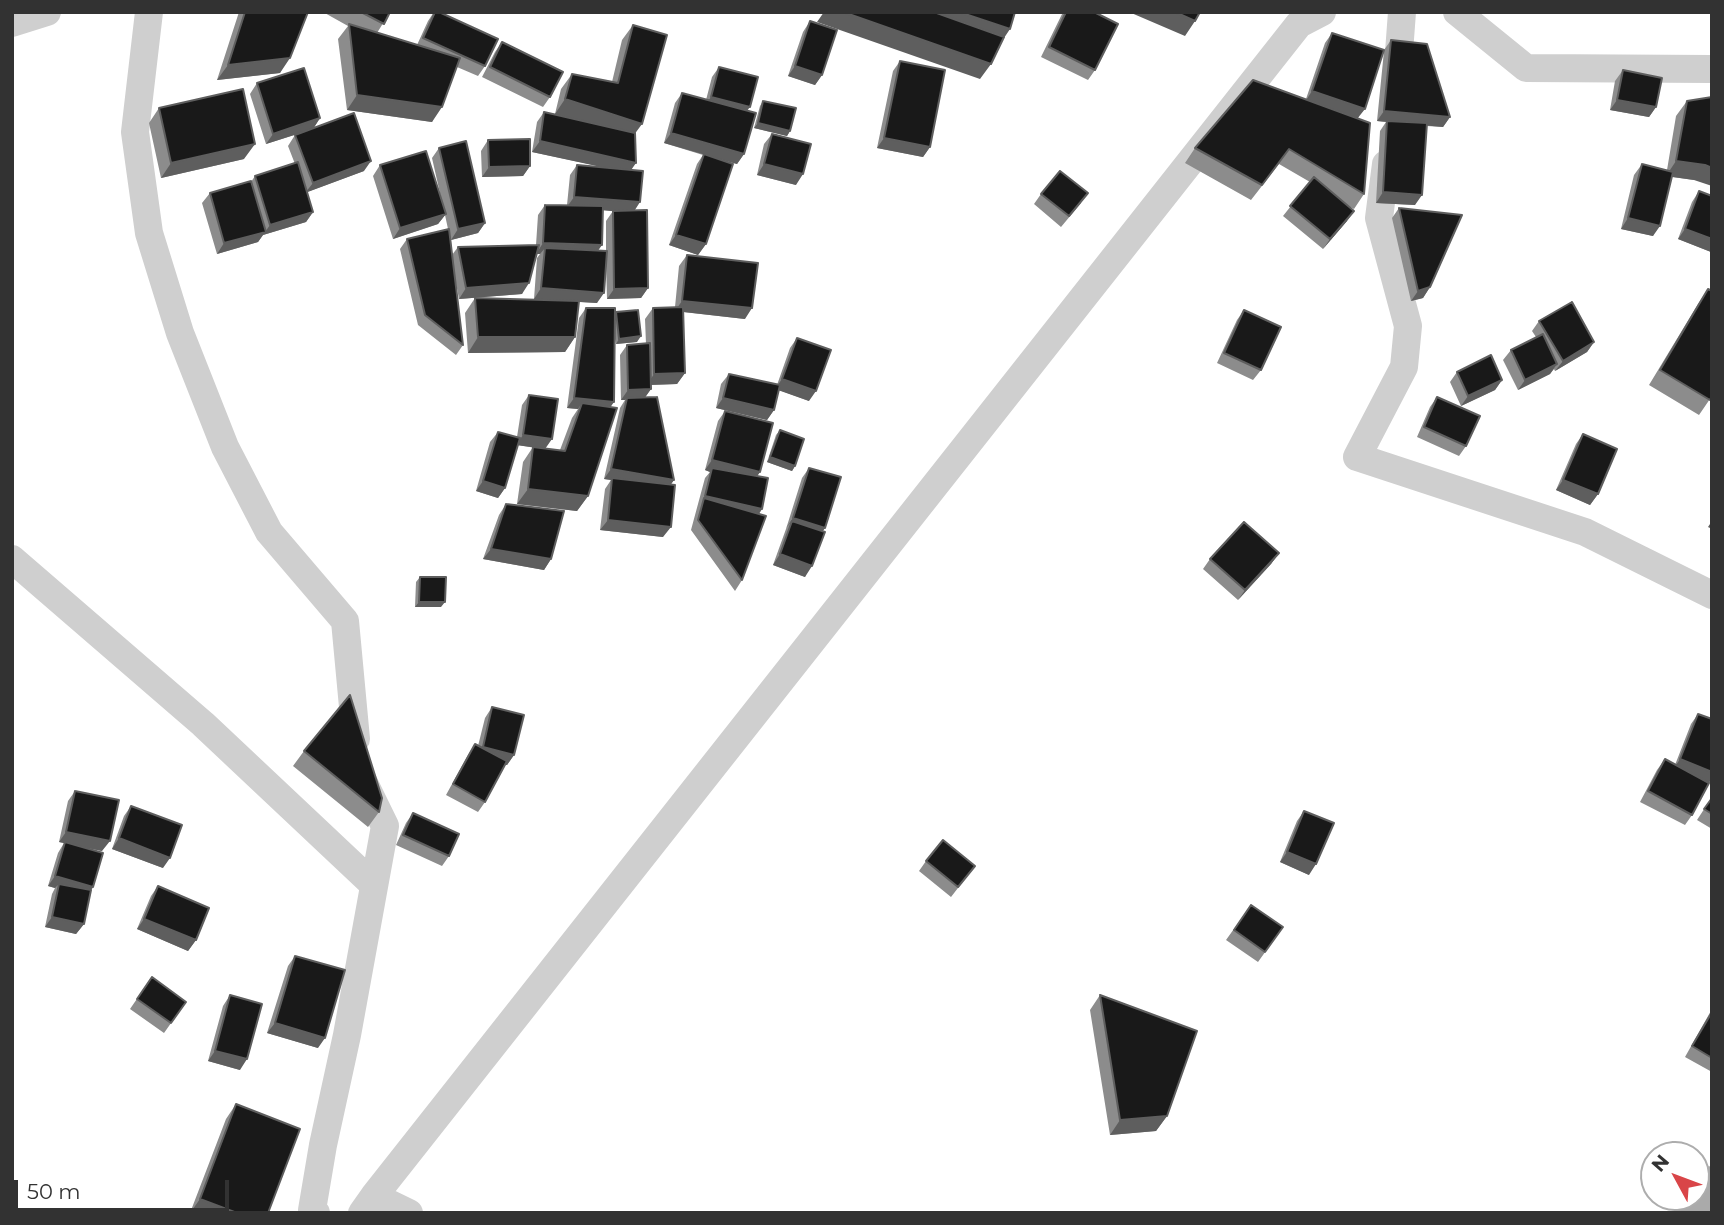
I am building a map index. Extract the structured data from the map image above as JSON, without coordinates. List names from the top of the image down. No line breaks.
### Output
{"scale_bar":"50 m","north":"top left"}
